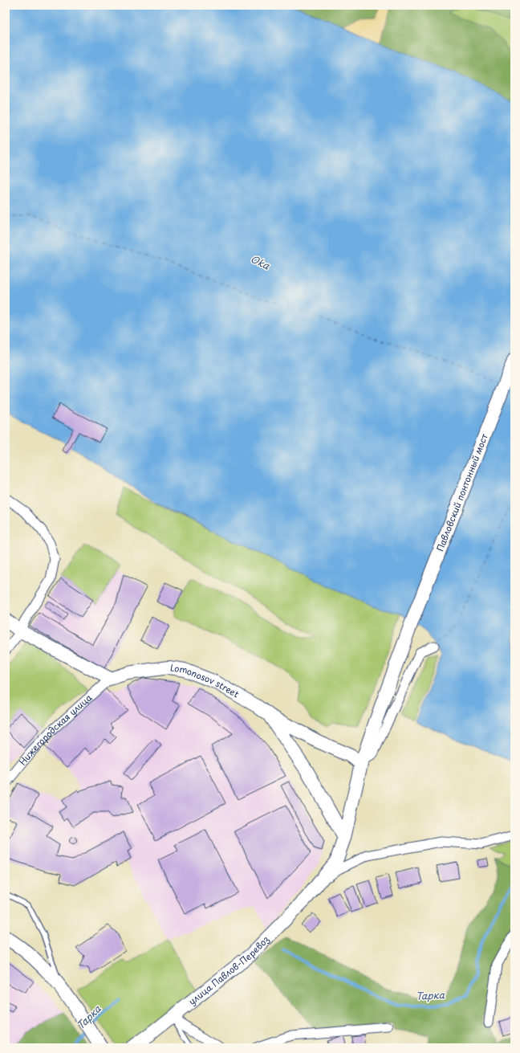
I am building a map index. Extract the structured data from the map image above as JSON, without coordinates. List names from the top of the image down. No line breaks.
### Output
{"streets":{"main road":["Павловский понтонный мост","Lomonosov street","улица Павлов-Перевоз"],"street":["Нижегородская улица"]},"crossings":[["Павловский понтонный мост","улица Павлов-Перевоз"],["Lomonosov street","Нижегородская улица"],["Lomonosov street","улица Павлов-Перевоз"]],"water":["Oka","Тарка"]}
